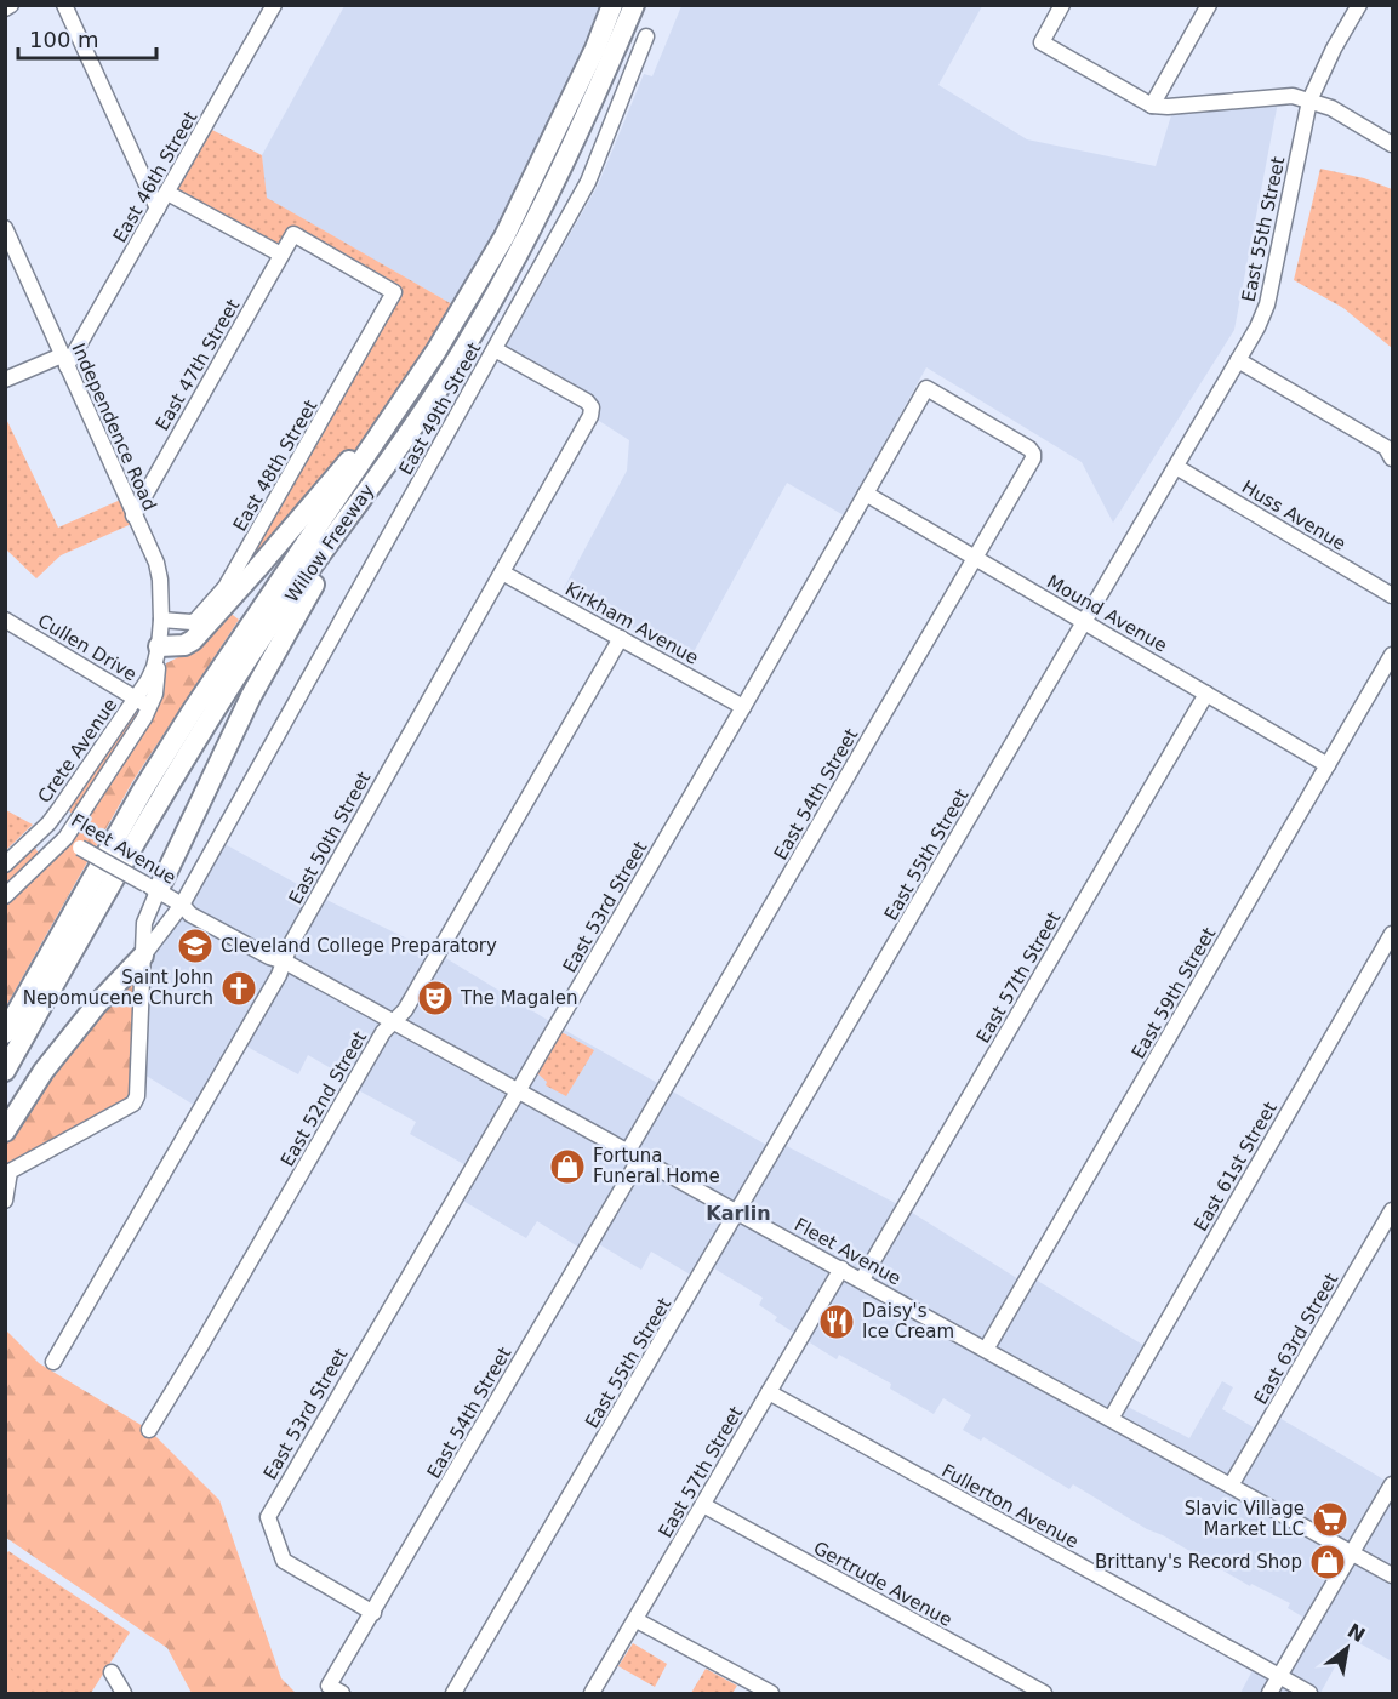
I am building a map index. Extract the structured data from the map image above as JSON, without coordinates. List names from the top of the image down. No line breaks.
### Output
{"streets":{"highway":["Willow Freeway"],"street":["East 46th Street","East 55th Street","East 47th Street","East 49th Street","Independence Road","East 48th Street","Huss Avenue","Mound Avenue","Kirkham Avenue","Cullen Drive","Crete Avenue","East 54th Street","East 50th Street","Fleet Avenue","East 53rd Street","East 57th Street","East 59th Street","East 52nd Street","East 61st Street","East 63rd Street","Fullerton Avenue","Gertrude Avenue"]},"crossings":[["East 46th Street","Independence Road"],["East 55th Street","Huss Avenue"],["East 55th Street","Mound Avenue"],["East 55th Street","Fleet Avenue"],["East 47th Street","Independence Road"],["East 47th Street","East 48th Street"],["East 49th Street","East 50th Street"],["East 49th Street","Fleet Avenue"],["Independence Road","East 48th Street"],["Independence Road","Cullen Drive"],["Independence Road","Crete Avenue"],["Mound Avenue","East 54th Street"],["Mound Avenue","East 53rd Street"],["Mound Avenue","East 57th Street"],["Mound Avenue","East 59th Street"],["Kirkham Avenue","East 50th Street"],["Kirkham Avenue","East 53rd Street"],["Kirkham Avenue","East 52nd Street"],["Cullen Drive","Crete Avenue"],["Crete Avenue","Fleet Avenue"],["East 54th Street","Fleet Avenue"],["East 54th Street","East 53rd Street"],["East 50th Street","Fleet Avenue"],["Fleet Avenue","East 53rd Street"],["Fleet Avenue","East 57th Street"],["Fleet Avenue","East 59th Street"],["Fleet Avenue","East 52nd Street"],["Fleet Avenue","East 61st Street"],["Fleet Avenue","East 63rd Street"],["East 57th Street","Fullerton Avenue"],["East 57th Street","Gertrude Avenue"]],"districts":["Karlin"],"places":{"school or university":["Cleveland College Preparatory"],"church":["Saint John Nepomucene Church"],"theatre":["The Magalen"],"shop":["Fortuna Funeral Home","Brittany's Record Shop"],"restaurant":["Daisy's Ice Cream"],"supermarket":["Slavic Village Market LLC"]},"scale_bar":"100 m","north":"top right"}
